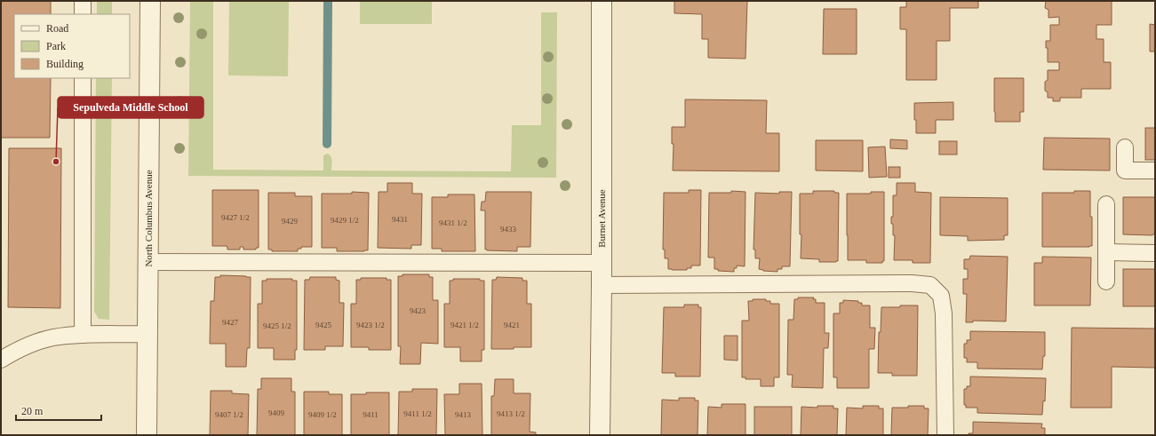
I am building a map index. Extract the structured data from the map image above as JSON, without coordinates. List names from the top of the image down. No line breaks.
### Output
{"streets":{"street":["North Columbus Avenue","Burnet Avenue"]},"places":["Sepulveda Middle School"],"house_numbers":["9427 1/2","9431","9429 1/2","9429","9431 1/2","9433","9423","9427","9425","9423 1/2","9421 1/2","9421","9425 1/2","9409","9411 1/2","9413 1/2","9407 1/2","9409 1/2","9411","9413"],"legend":["Road","Park","Building"],"scale_bar":"20 m"}
